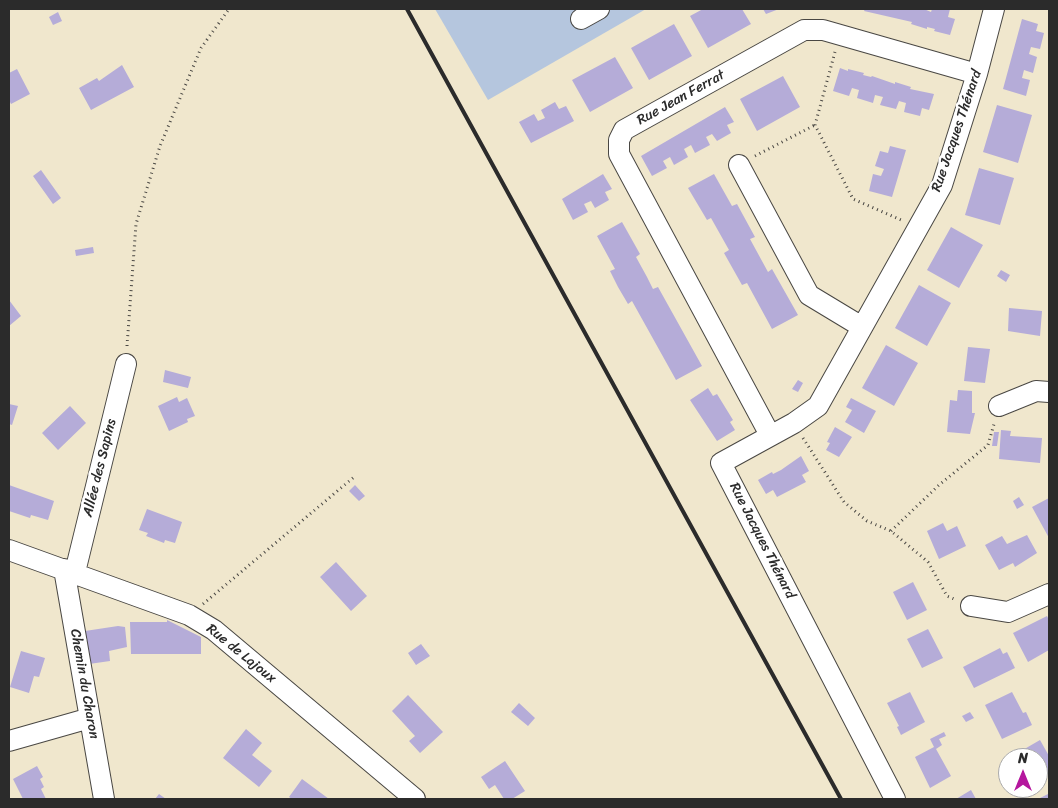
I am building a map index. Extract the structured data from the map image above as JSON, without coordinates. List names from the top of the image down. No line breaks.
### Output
{"streets":{"street":["Rue Jean Ferrat","Rue Jacques Thénard","Allée des Sapins","Rue de Lajoux","Chemin du Charon"]},"crossings":[["Rue Jean Ferrat","Rue Jacques Thénard"],["Allée des Sapins","Rue de Lajoux"],["Allée des Sapins","Chemin du Charon"],["Rue de Lajoux","Chemin du Charon"]],"north":"top"}
